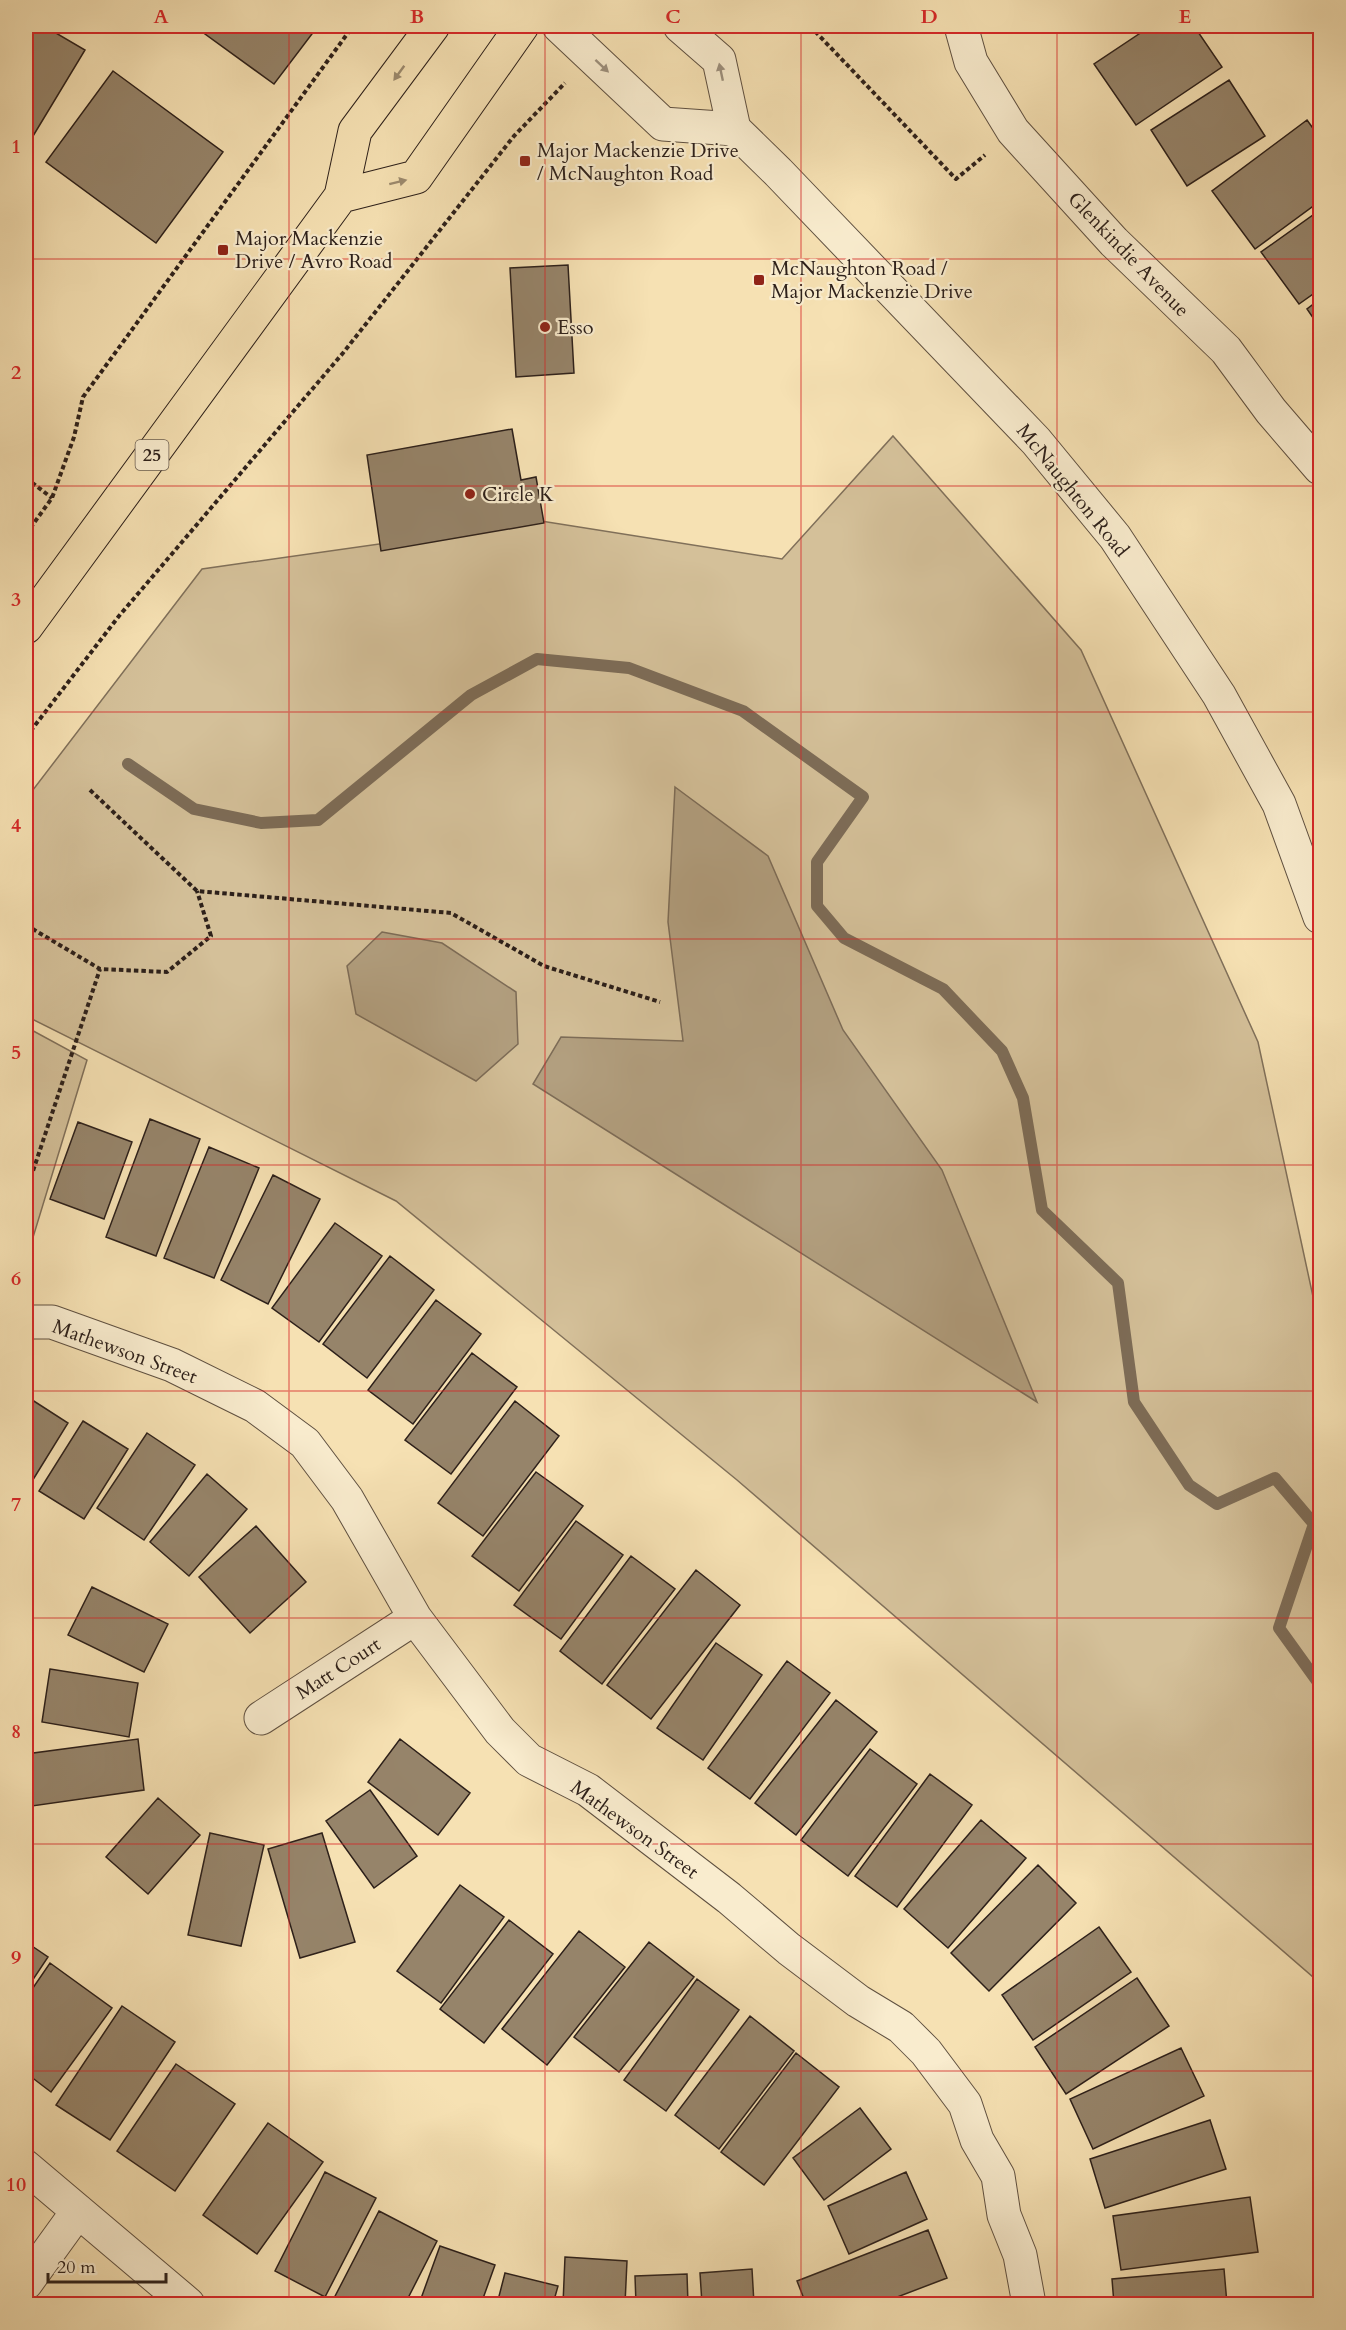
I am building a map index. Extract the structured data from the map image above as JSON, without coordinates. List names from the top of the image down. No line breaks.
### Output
{"streets":{"main road":["25"],"street":["Glenkindie Avenue","McNaughton Road","Mathewson Street","Matt Court"]},"crossings":[["Mathewson Street","Matt Court"]],"places":{"transit":["Major Mackenzie Drive / McNaughton Road","Major Mackenzie Drive / Avro Road","McNaughton Road / Major Mackenzie Drive"],"other":["Esso","Circle K"]},"scale_bar":"20 m","grid":{"columns":["A","B","C","D","E"],"rows":["1","2","3","4","5","6","7","8","9","10"]}}
